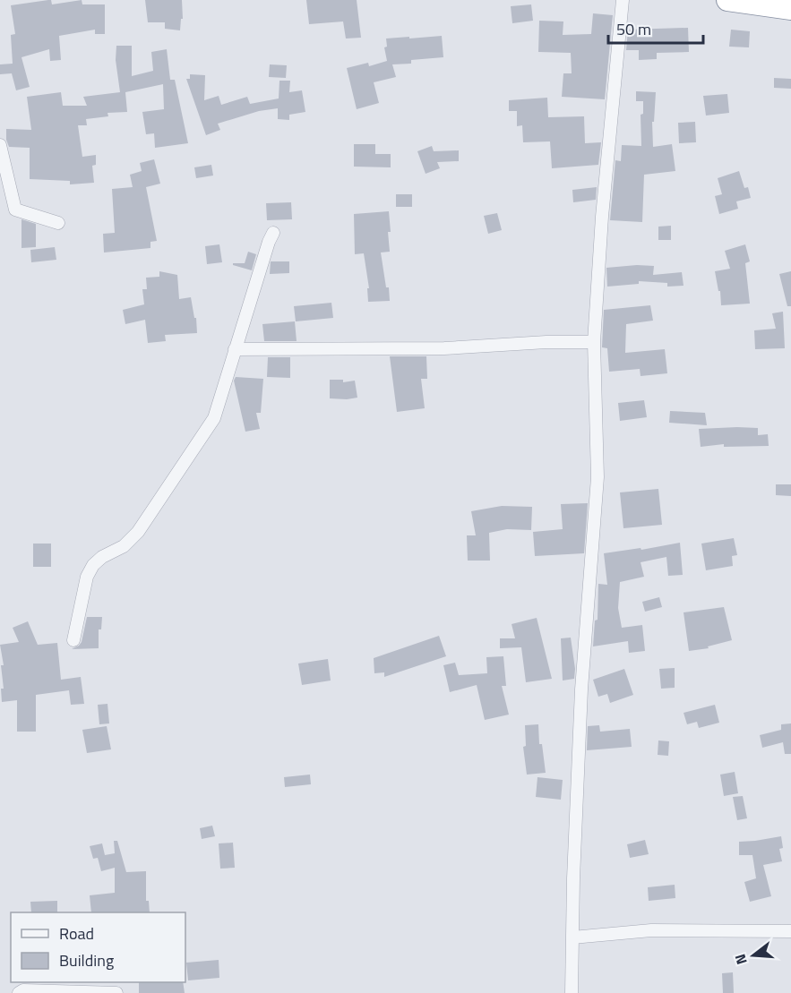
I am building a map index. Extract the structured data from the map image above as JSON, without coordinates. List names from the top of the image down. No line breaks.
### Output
{"legend":["Road","Building"],"scale_bar":"50 m","north":"left"}
